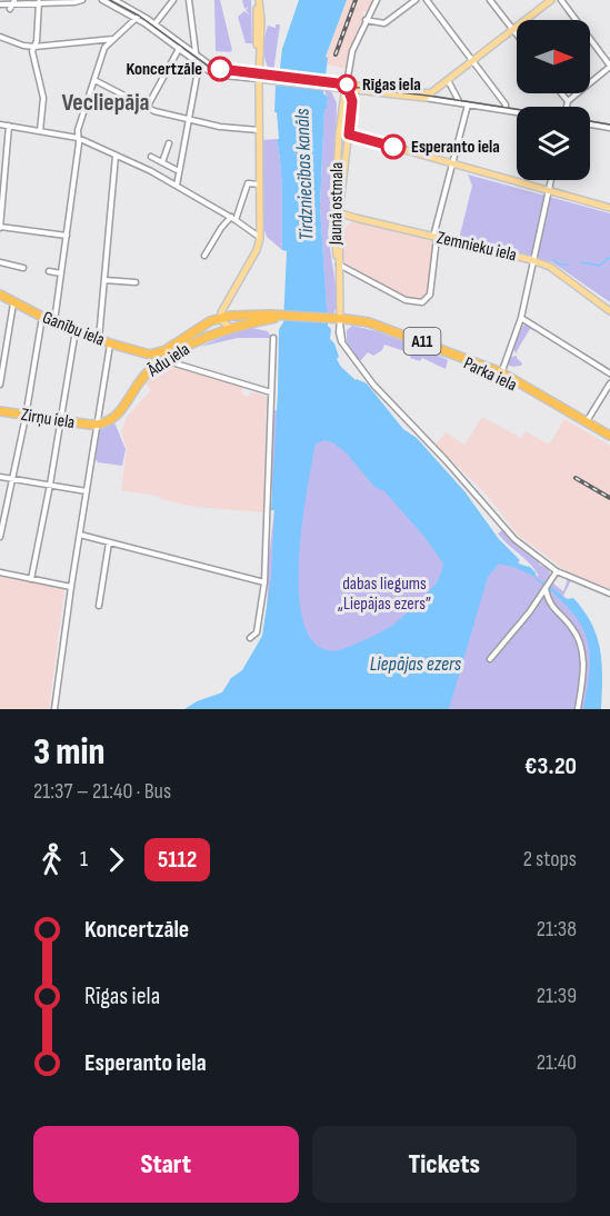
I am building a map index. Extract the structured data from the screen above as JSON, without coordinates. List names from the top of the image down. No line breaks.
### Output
{"streets":{"highway":["Ganību iela","A11","Ādu iela","Parka iela","Zirņu iela"],"main road":["Jaunā ostmala","Zemnieku iela"]},"crossings":[["Jaunā ostmala","Zemnieku iela"],["Jaunā ostmala","A11"],["Jaunā ostmala","Parka iela"],["Ganību iela","Ādu iela"],["A11","Ādu iela"],["A11","Parka iela"],["Ādu iela","Zirņu iela"]],"districts":["Vecliepāja"],"water":["Tirdzniecības kanāls","Liepājas ezers"],"parks":["dabas liegums „Liepājas ezers”"],"places":["Koncertzāle","Rīgas iela","Esperanto iela"],"lines":["bus line 5112"],"north":"right","page":{"heading":["3 min","21:37 – 21:40 · Bus","€3.20"],"legs":["1","5112","2 stops"],"list":[{"name":"Koncertzāle","value":"21:38"},{"name":"Rīgas iela","value":"21:39"},{"name":"Esperanto iela","value":"21:40"}],"buttons":["Start","Tickets"]}}
